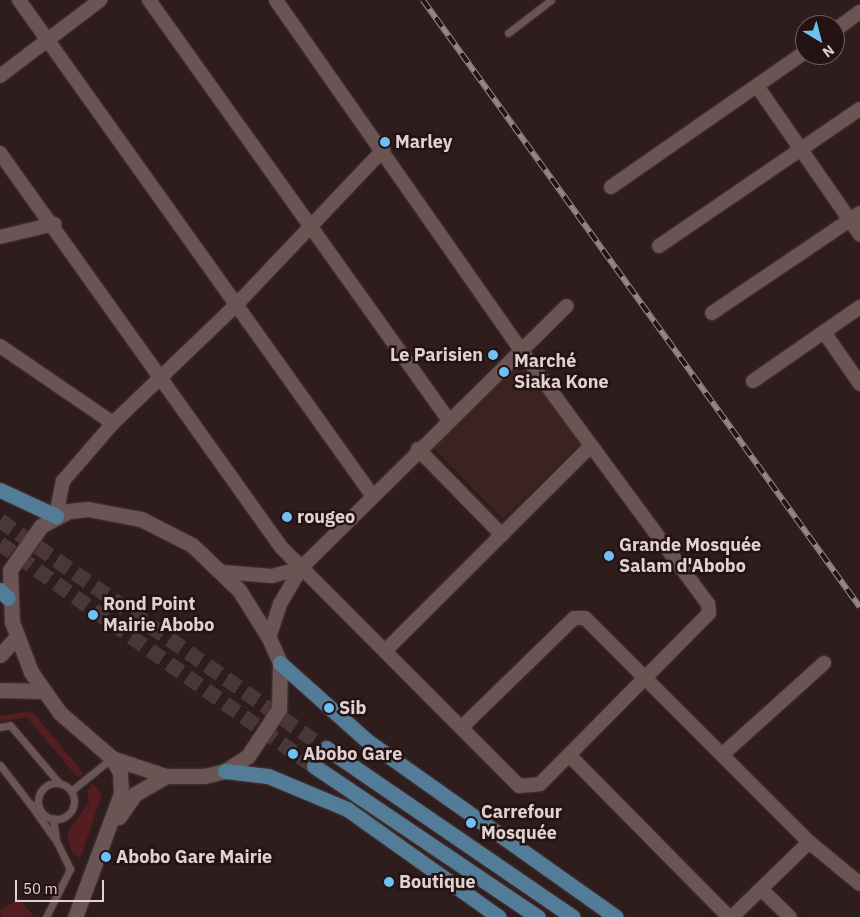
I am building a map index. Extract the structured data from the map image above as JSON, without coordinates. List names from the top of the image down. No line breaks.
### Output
{"places":["Marley","Le Parisien","Marché Siaka Kone","rougeo","Grande Mosquée Salam d'Abobo","Rond Point Mairie Abobo","Sib","Abobo Gare","Carrefour Mosquée","Abobo Gare Mairie","Boutique"],"scale_bar":"50 m","north":"bottom right"}
